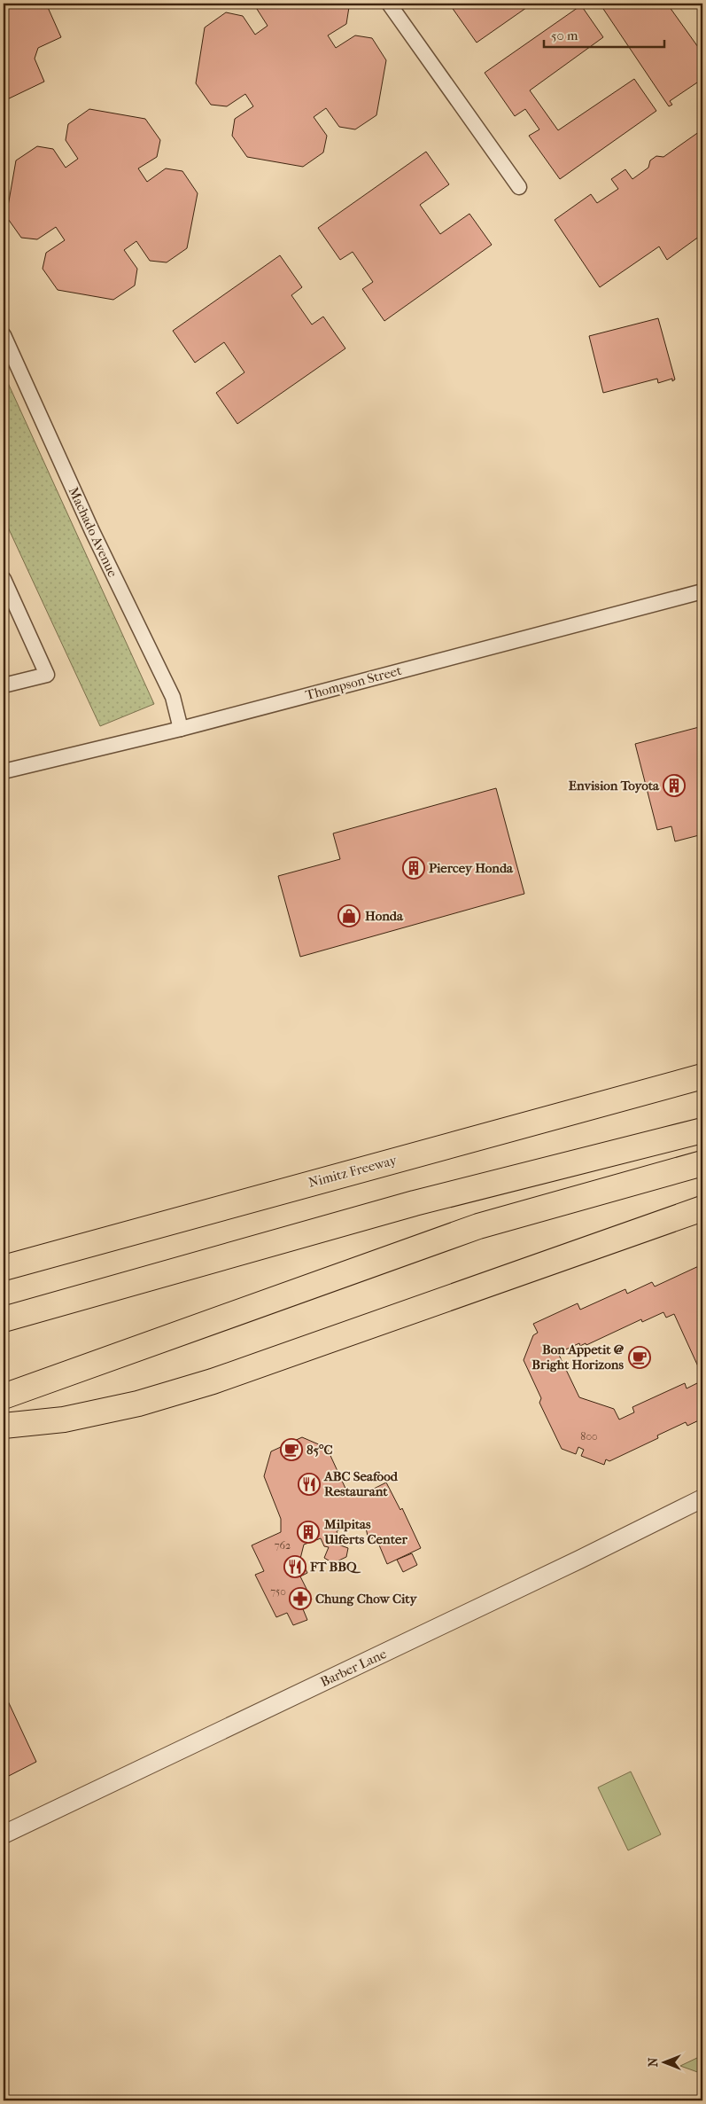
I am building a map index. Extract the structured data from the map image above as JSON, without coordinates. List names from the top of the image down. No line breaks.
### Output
{"streets":{"highway":["Nimitz Freeway"],"street":["Machado Avenue","Thompson Street","Barber Lane"]},"crossings":[["Machado Avenue","Thompson Street"]],"places":{"building":["Envision Toyota","Piercey Honda","Milpitas Ulferts Center"],"shop":["Honda"],"cafe":["Bon Appetit @ Bright Horizons","85°C"],"restaurant":["ABC Seafood Restaurant","FT BBQ"],"pharmacy":["Chung Chow City"]},"house_numbers":["800","762","750"],"scale_bar":"50 m","north":"left"}
